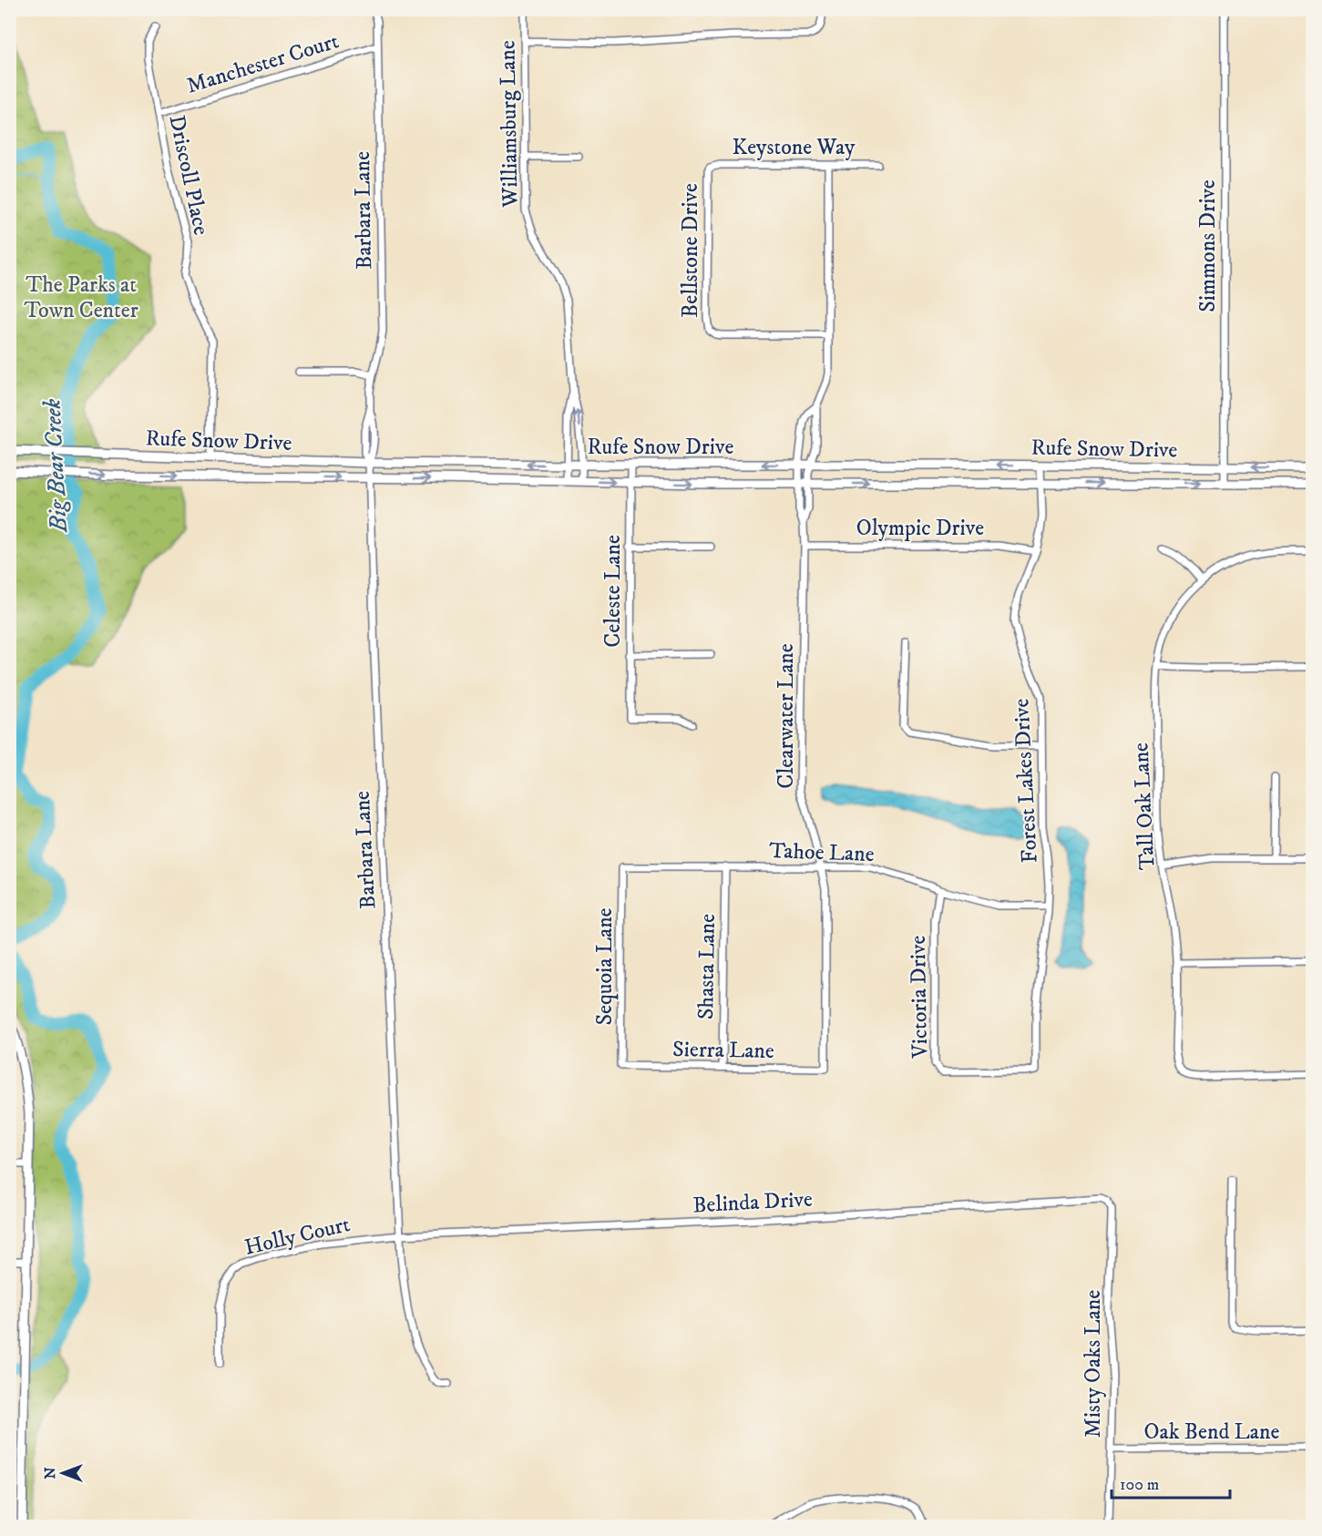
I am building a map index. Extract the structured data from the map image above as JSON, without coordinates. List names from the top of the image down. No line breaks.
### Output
{"streets":{"main road":["Rufe Snow Drive"],"street":["Manchester Court","Williamsburg Lane","Keystone Way","Driscoll Place","Barbara Lane","Simmons Drive","Bellstone Drive","Olympic Drive","Celeste Lane","Clearwater Lane","Forest Lakes Drive","Tall Oak Lane","Tahoe Lane","Sequoia Lane","Shasta Lane","Victoria Drive","Sierra Lane","Belinda Drive","Holly Court","Misty Oaks Lane","Oak Bend Lane"]},"crossings":[["Manchester Court","Driscoll Place"],["Manchester Court","Barbara Lane"],["Williamsburg Lane","Rufe Snow Drive"],["Keystone Way","Bellstone Drive"],["Driscoll Place","Rufe Snow Drive"],["Barbara Lane","Rufe Snow Drive"],["Barbara Lane","Belinda Drive"],["Barbara Lane","Holly Court"],["Simmons Drive","Rufe Snow Drive"],["Rufe Snow Drive","Celeste Lane"],["Rufe Snow Drive","Clearwater Lane"],["Rufe Snow Drive","Forest Lakes Drive"],["Olympic Drive","Clearwater Lane"],["Olympic Drive","Forest Lakes Drive"],["Clearwater Lane","Tahoe Lane"],["Clearwater Lane","Sierra Lane"],["Forest Lakes Drive","Tahoe Lane"],["Forest Lakes Drive","Victoria Drive"],["Tahoe Lane","Sequoia Lane"],["Tahoe Lane","Shasta Lane"],["Tahoe Lane","Victoria Drive"],["Sequoia Lane","Sierra Lane"],["Shasta Lane","Sierra Lane"],["Belinda Drive","Holly Court"],["Belinda Drive","Misty Oaks Lane"],["Misty Oaks Lane","Oak Bend Lane"]],"water":["Big Bear Creek"],"parks":["The Parks at Town Center"],"scale_bar":"100 m","north":"left"}
